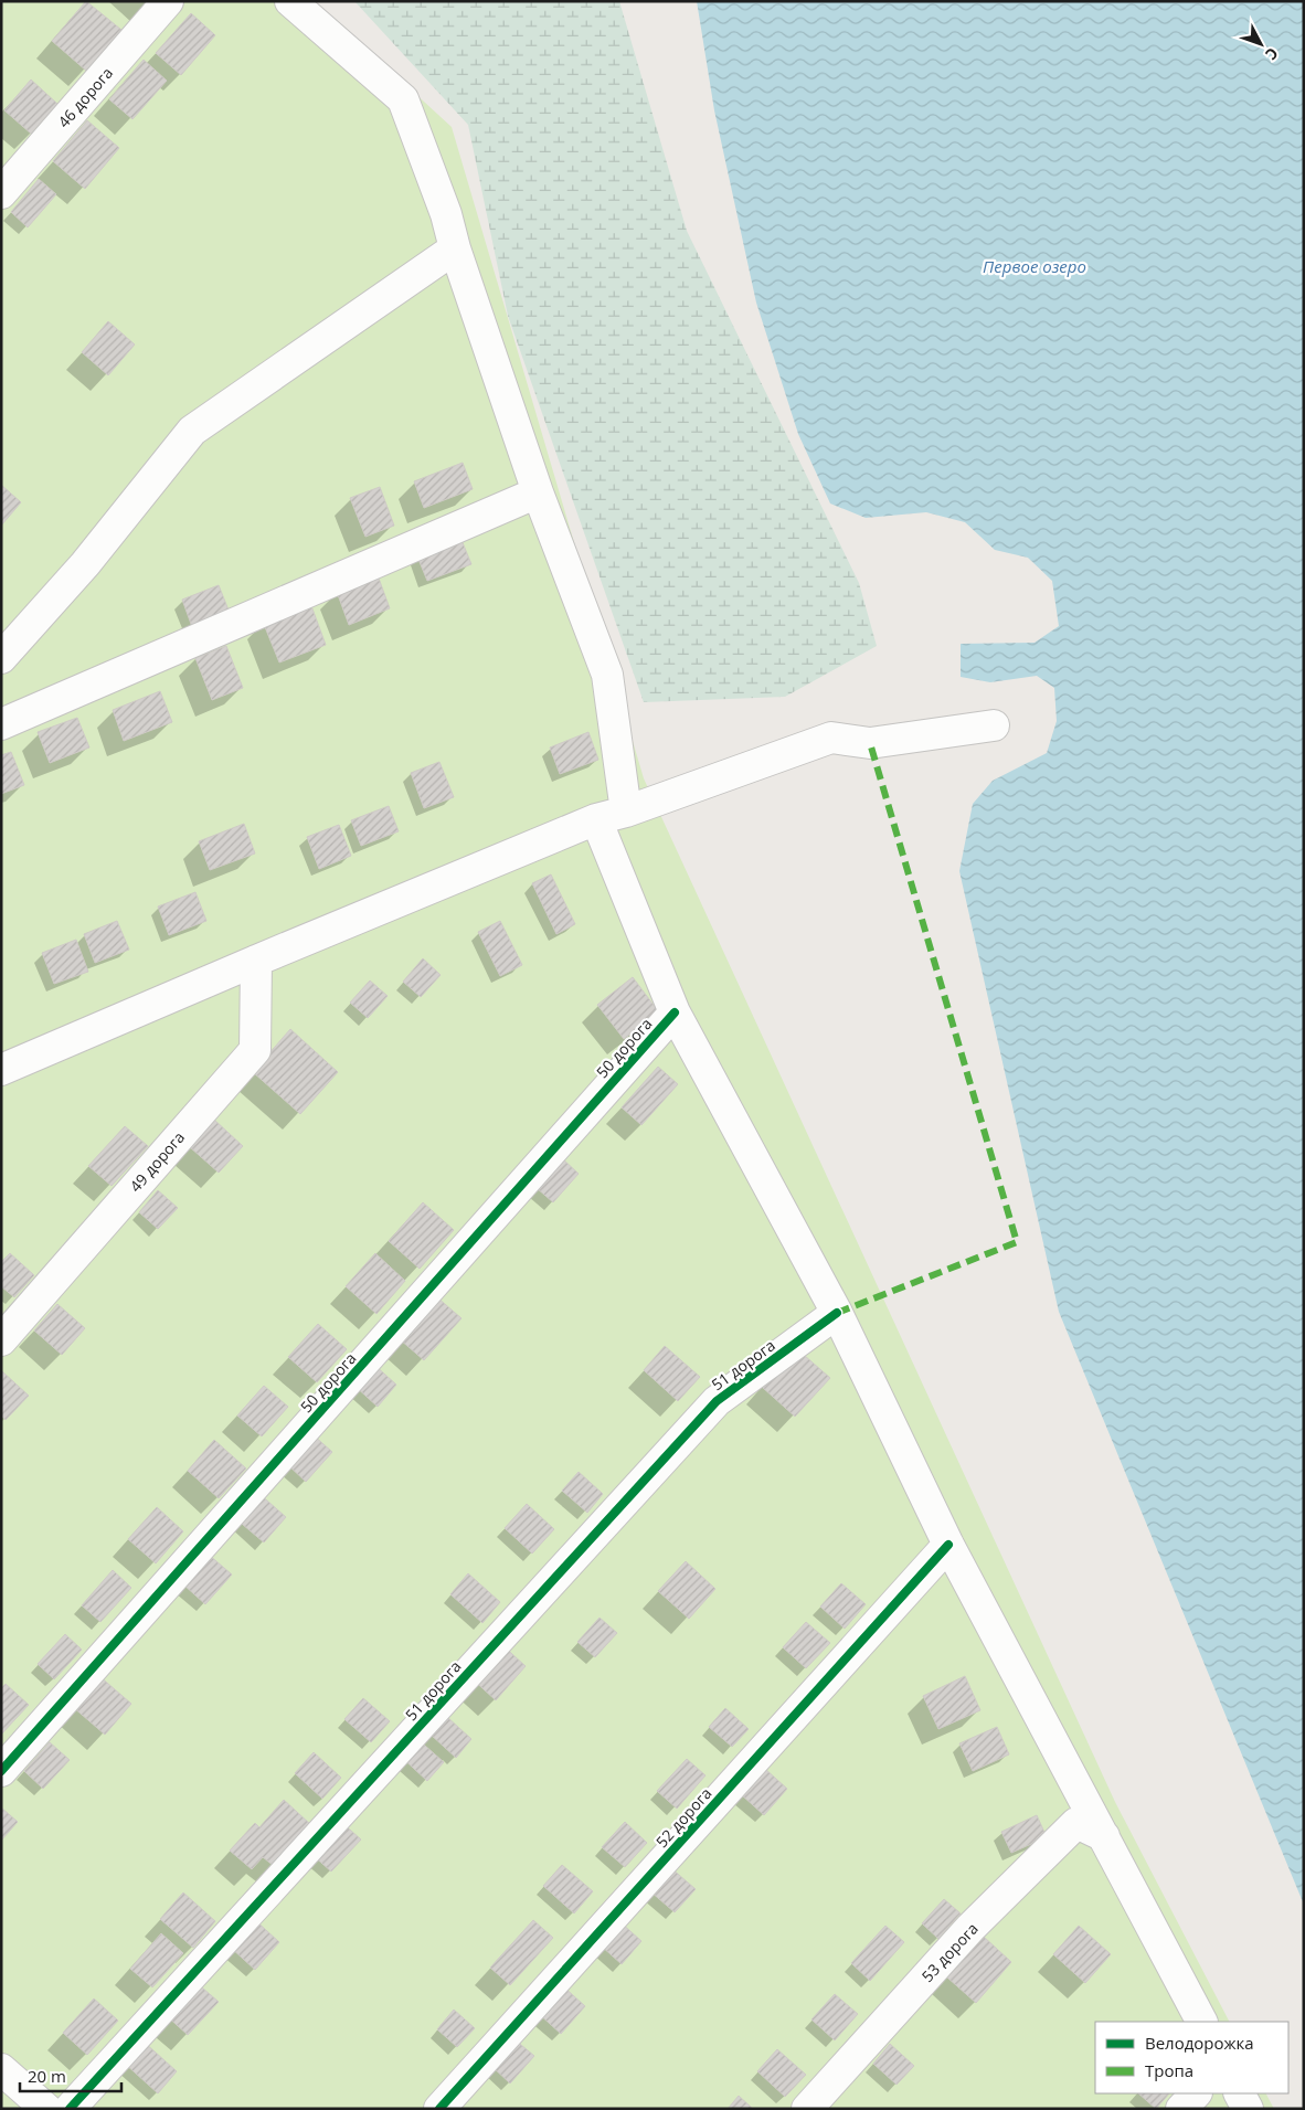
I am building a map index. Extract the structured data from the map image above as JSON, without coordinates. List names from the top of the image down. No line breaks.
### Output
{"streets":{"street":["46 дорога","50 дорога","49 дорога","51 дорога","52 дорога","53 дорога"]},"water":["Первое озеро"],"legend":["Велодорожка","Тропа"],"scale_bar":"20 m","north":"bottom right"}
